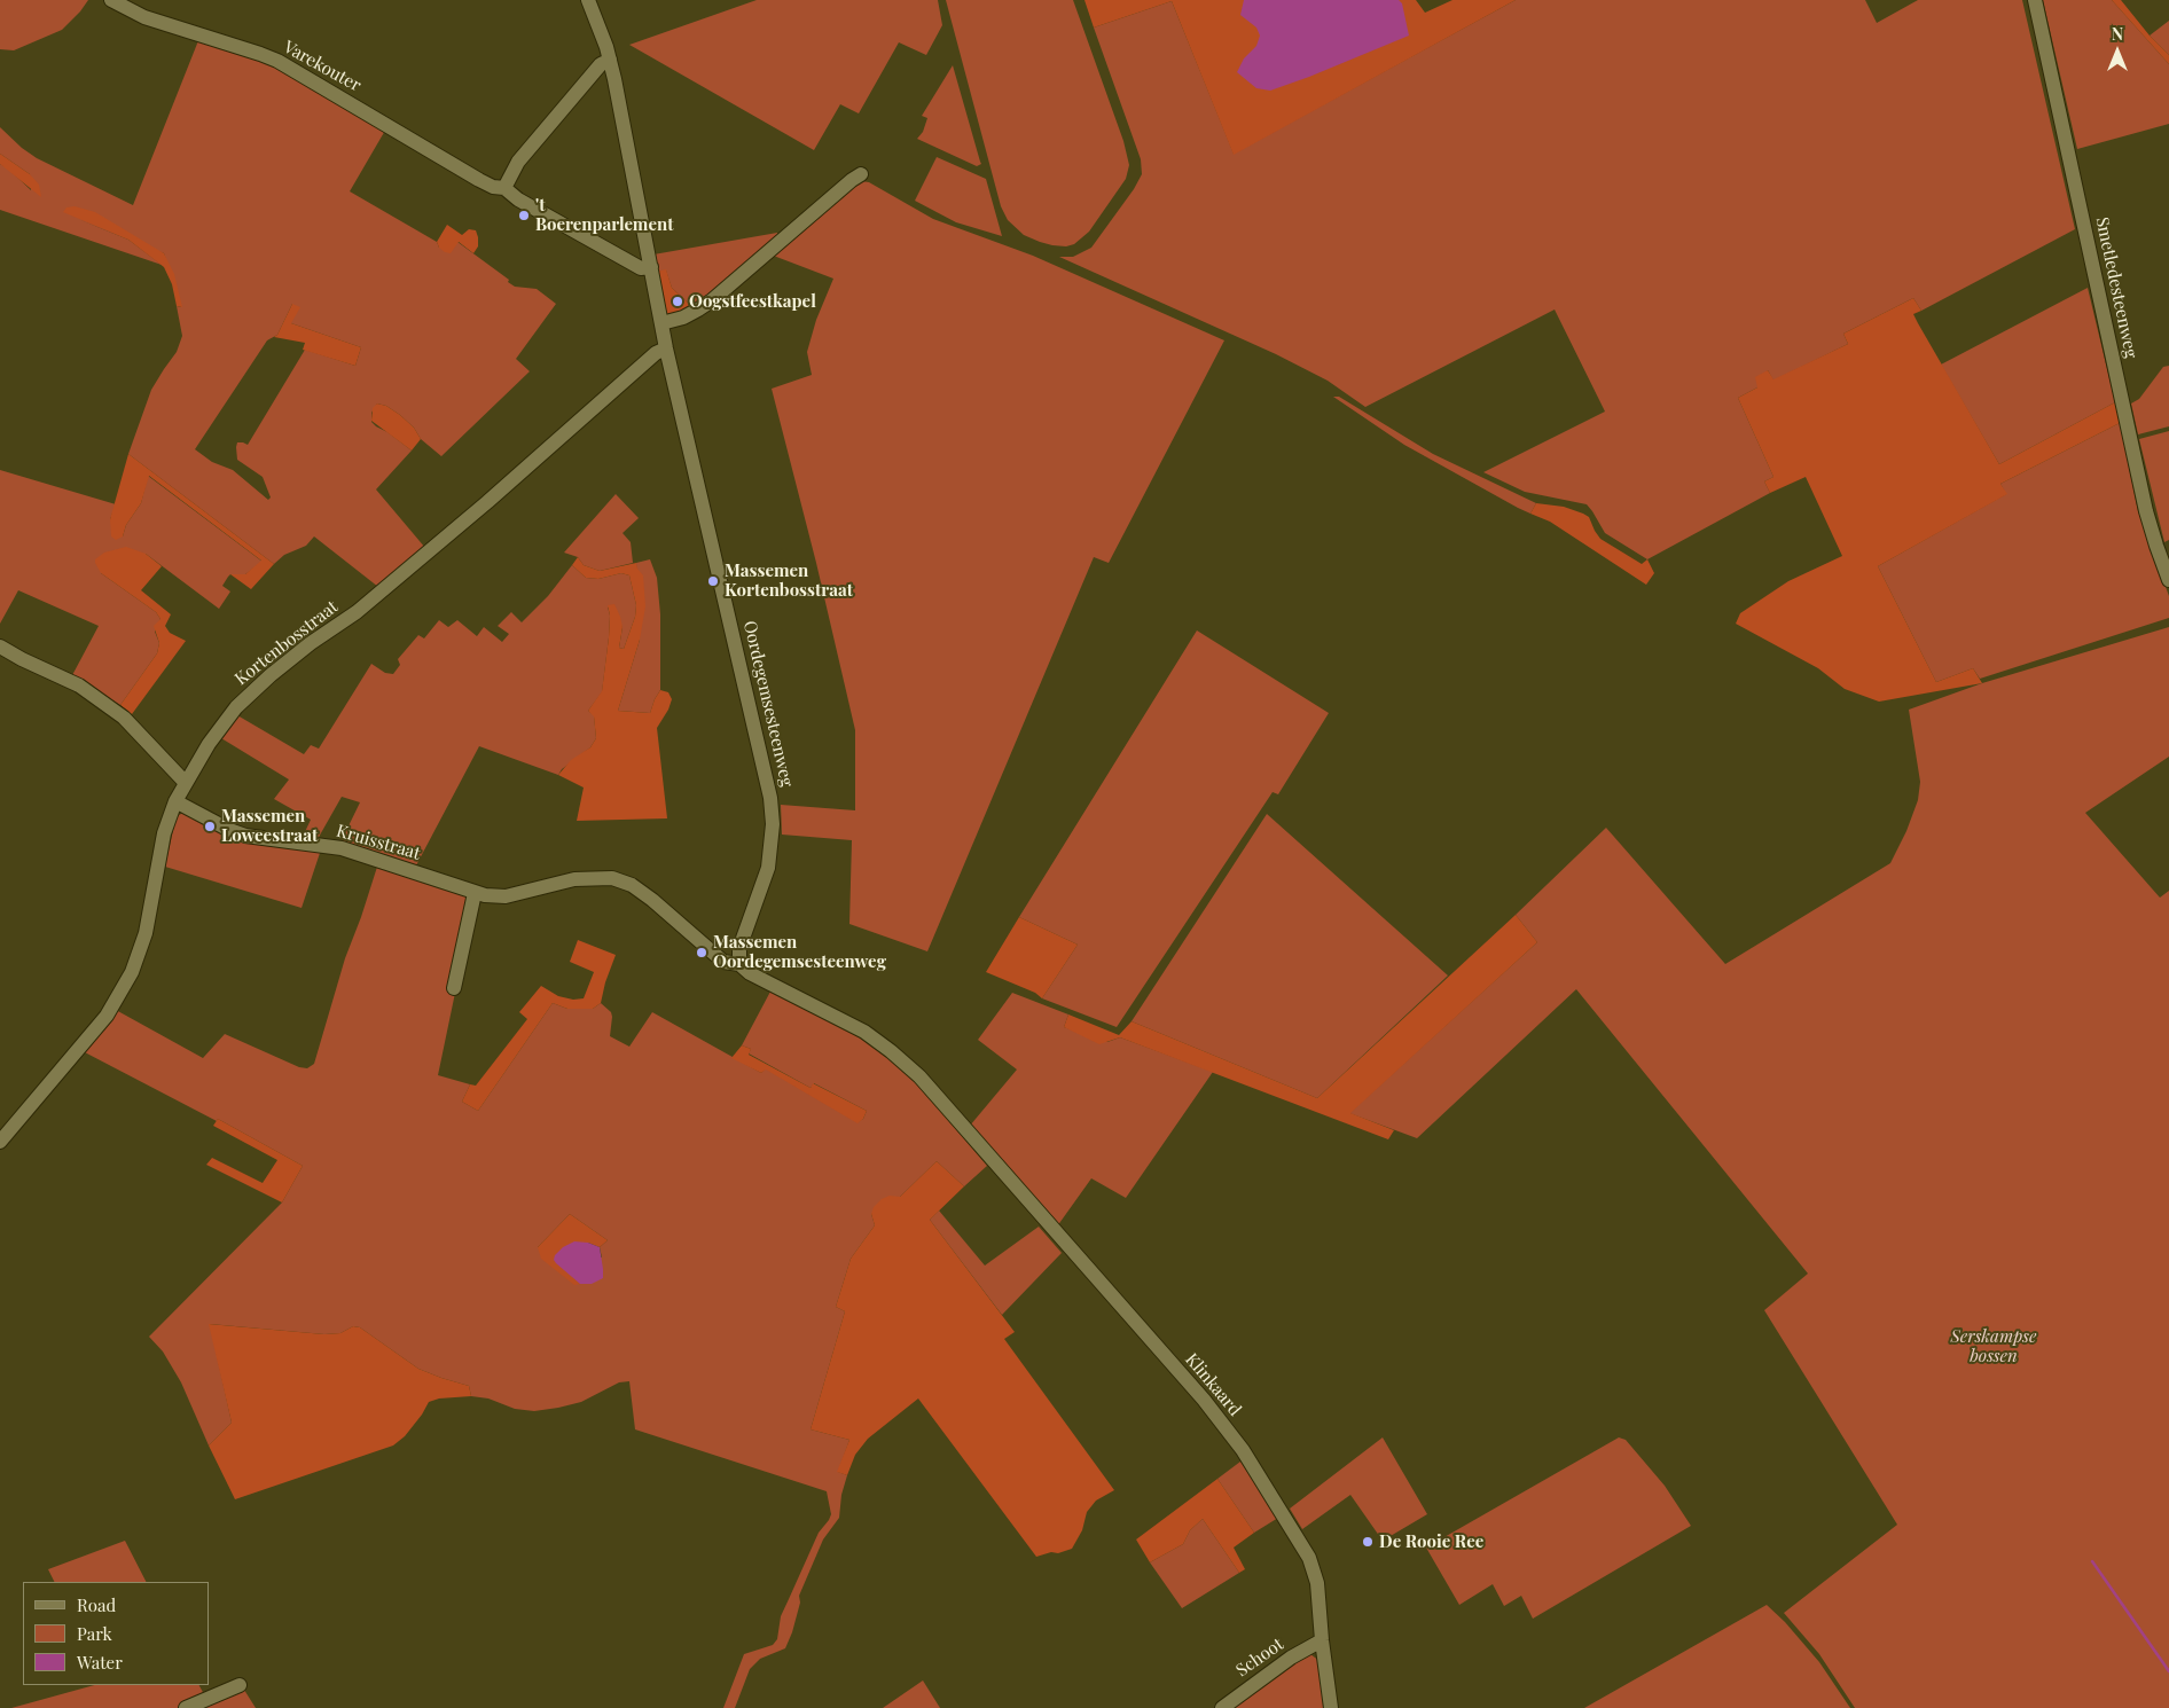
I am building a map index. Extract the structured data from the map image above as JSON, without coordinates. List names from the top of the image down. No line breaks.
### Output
{"streets":{"street":["Varekouter","Smetledesteenweg","Kortenbosstraat","Oordegemsesteenweg","Kruisstraat","Klinkaard","Schoot"]},"crossings":[["Varekouter","Oordegemsesteenweg"],["Kortenbosstraat","Oordegemsesteenweg"],["Kortenbosstraat","Kruisstraat"],["Oordegemsesteenweg","Kruisstraat"],["Oordegemsesteenweg","Klinkaard"],["Kruisstraat","Klinkaard"],["Klinkaard","Schoot"]],"parks":["Serskampse bossen"],"places":["'t Boerenparlement","Oogstfeestkapel","Massemen Kortenbosstraat","Massemen Loweestraat","Massemen Oordegemsesteenweg","De Rooie Ree"],"legend":["Road","Park","Water"],"north":"top"}
